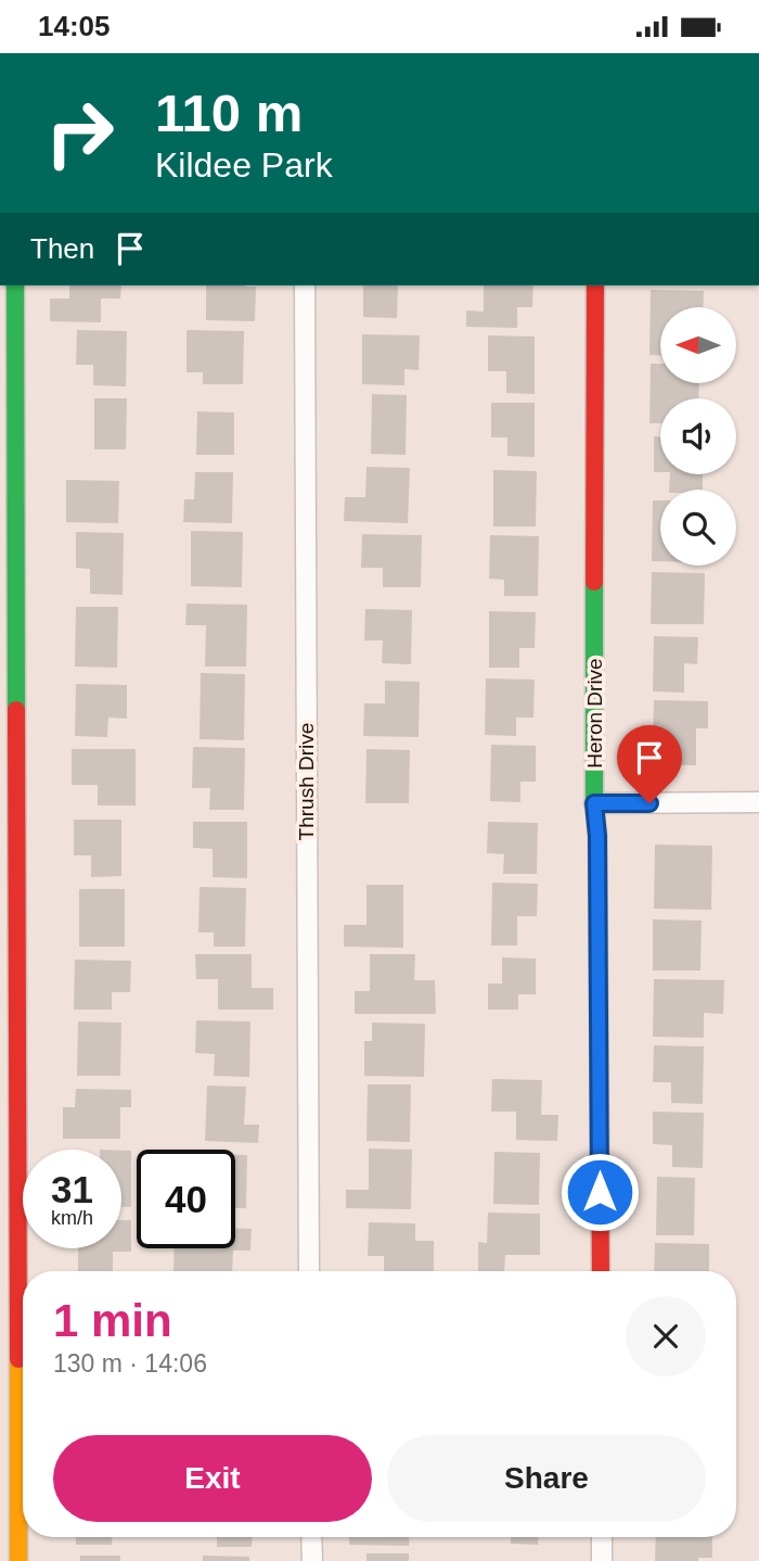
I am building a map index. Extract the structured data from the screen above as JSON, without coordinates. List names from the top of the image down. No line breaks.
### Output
{"streets":{"street":["Heron Drive","Thrush Drive"]},"north":"left","page":{"status":"14:05","turn":["110 m","Kildee Park"],"then":"Then","speed":"31 km/h","limit":"40","heading":["1 min","130 m · 14:06"],"buttons":["Exit","Share"]}}
